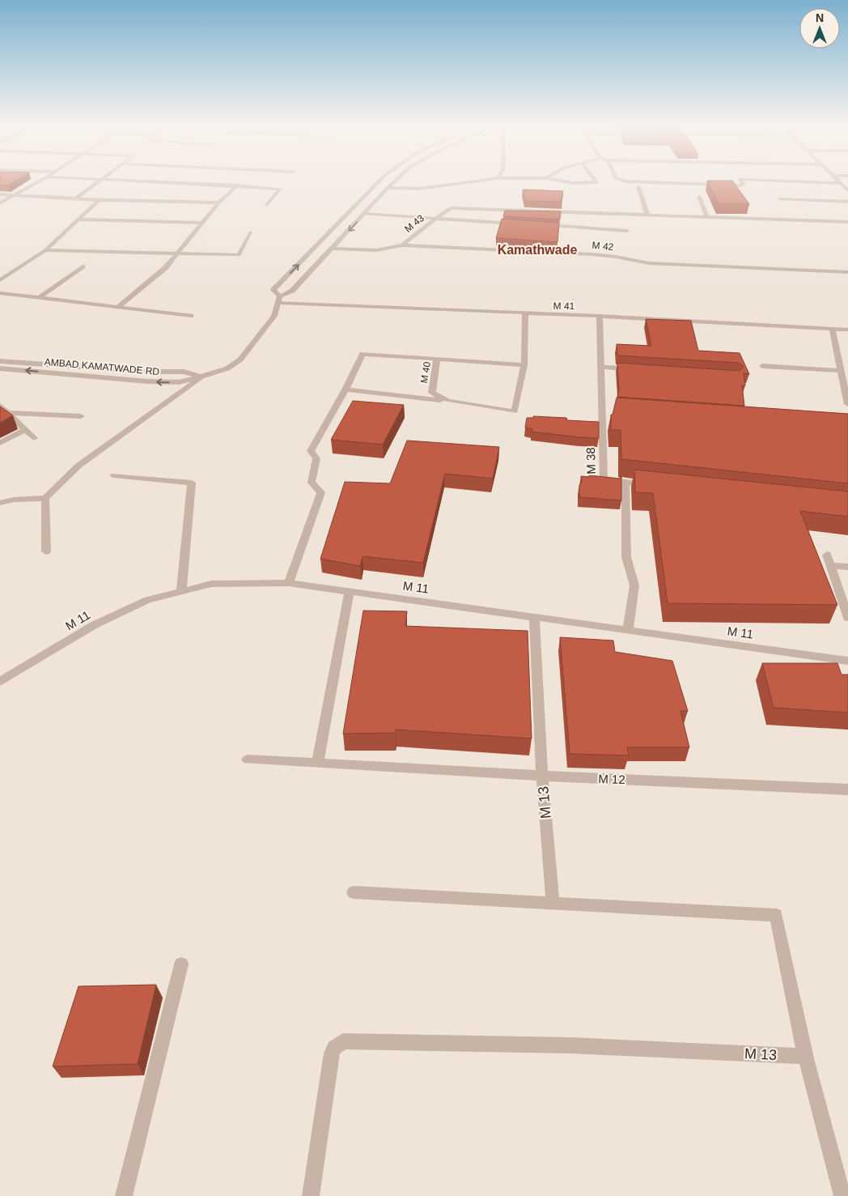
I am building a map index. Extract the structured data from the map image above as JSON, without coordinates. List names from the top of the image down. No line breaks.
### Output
{"streets":{"street":["M 43","M 42","M 41","AMBAD KAMATWADE RD","M 40","M 38","M 11","M 12","M 13"]},"crossings":[["M 43","M 42"],["M 41","AMBAD KAMATWADE RD"],["M 41","M 40"],["M 41","M 38"],["M 12","M 13"]],"districts":["Kamathwade"],"north":"top"}
